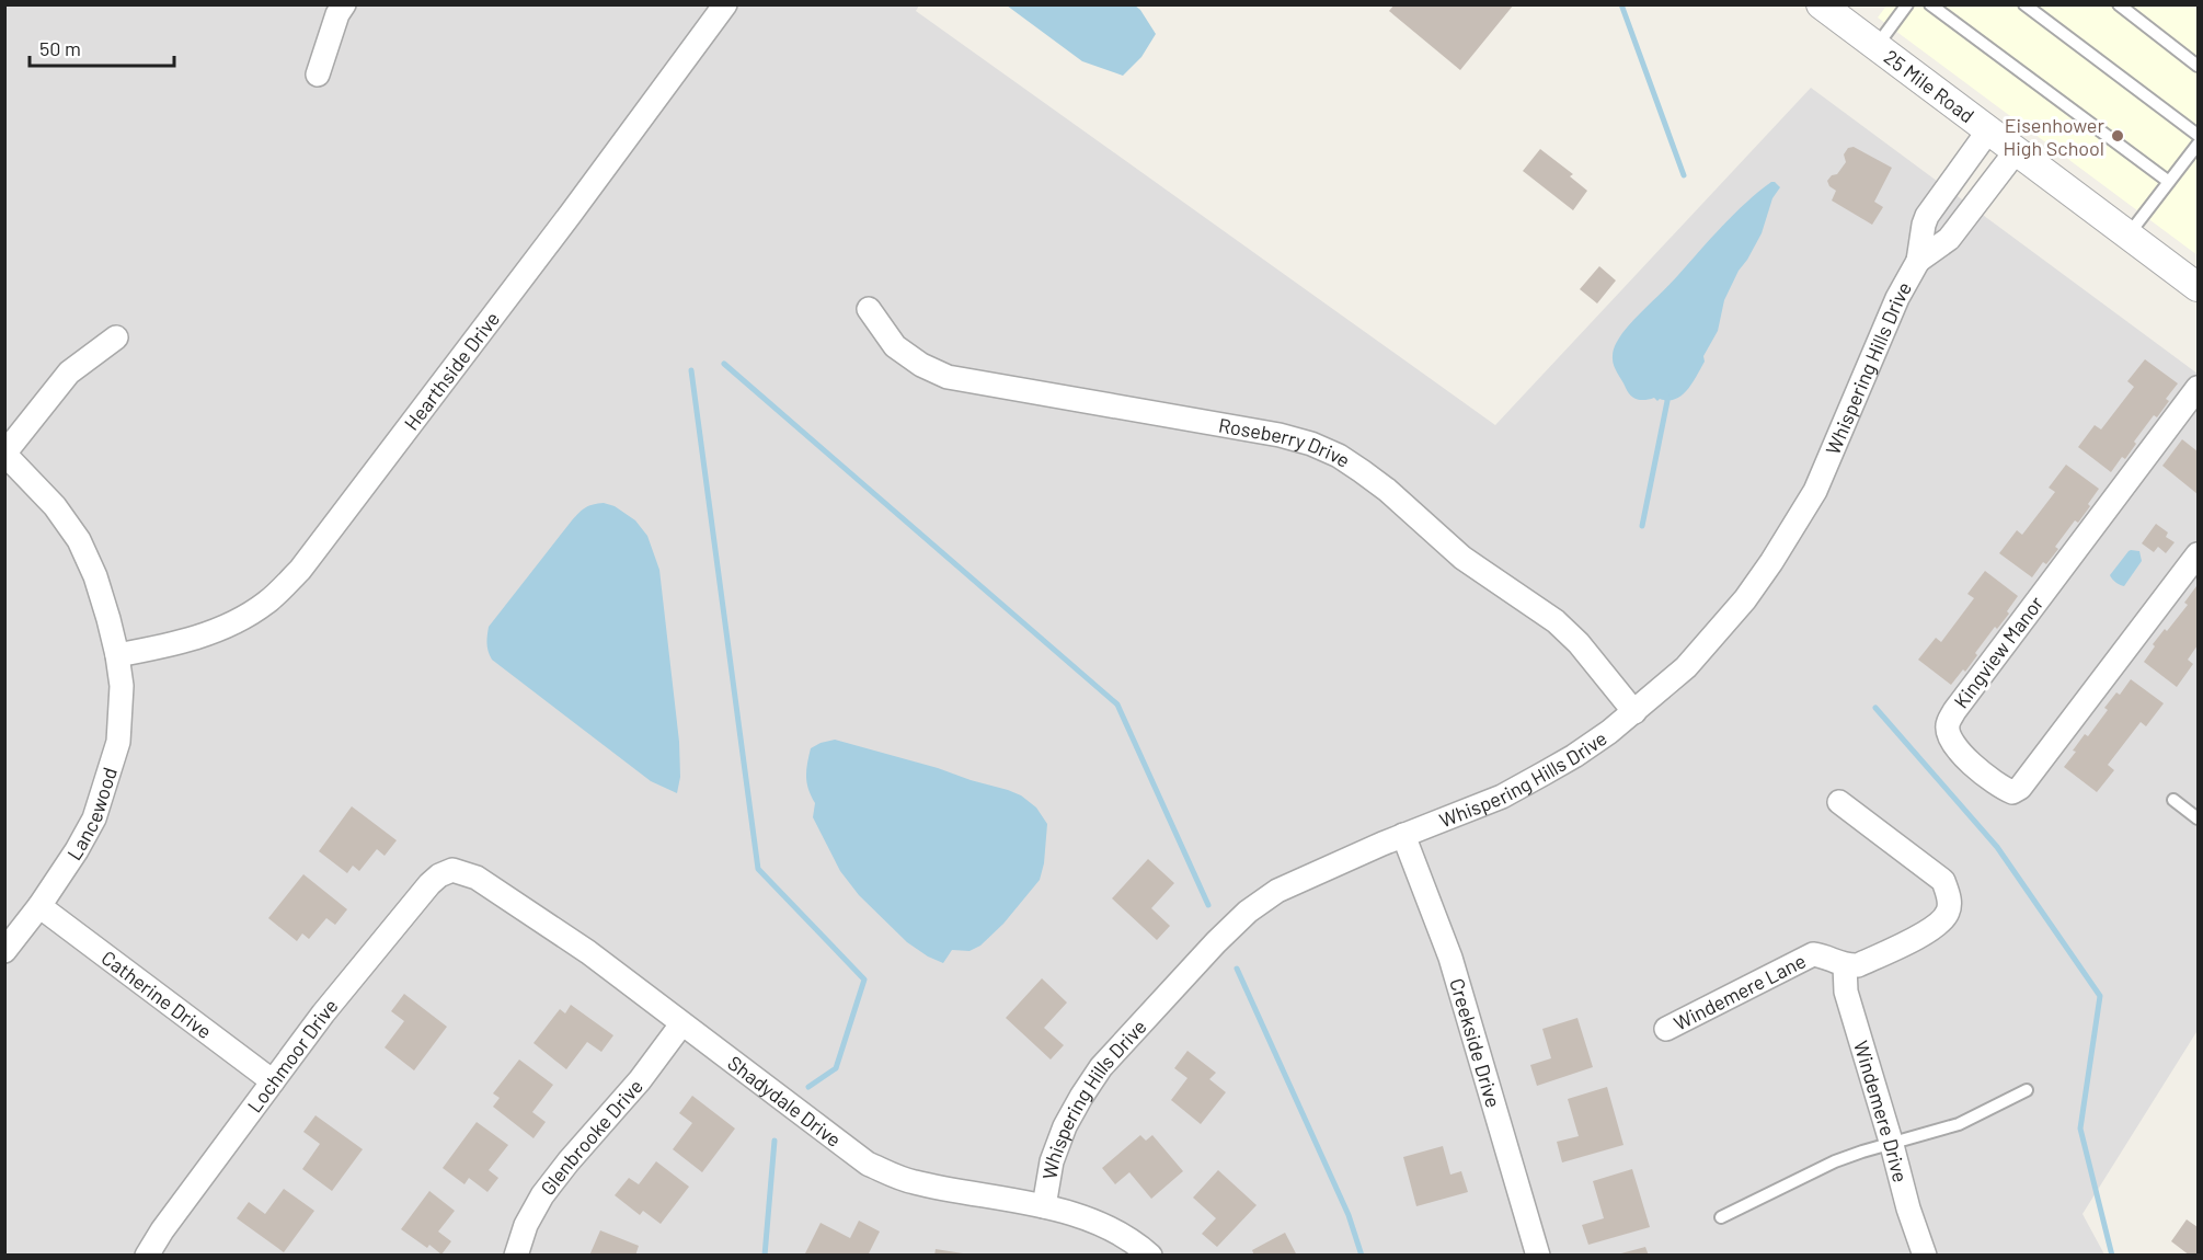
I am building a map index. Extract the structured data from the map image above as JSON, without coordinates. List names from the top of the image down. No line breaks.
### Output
{"streets":{"street":["25 Mile Road","Whispering Hills Drive","Hearthside Drive","Roseberry Drive","Kingview Manor","Lancewood","Windemere Lane","Catherine Drive","Creekside Drive","Lochmoor Drive","Shadydale Drive","Windemere Drive","Glenbrooke Drive"]},"crossings":[["25 Mile Road","Whispering Hills Drive"],["Whispering Hills Drive","Roseberry Drive"],["Whispering Hills Drive","Creekside Drive"],["Whispering Hills Drive","Shadydale Drive"],["Hearthside Drive","Lancewood"],["Lancewood","Catherine Drive"],["Windemere Lane","Windemere Drive"],["Catherine Drive","Lochmoor Drive"],["Lochmoor Drive","Shadydale Drive"],["Shadydale Drive","Glenbrooke Drive"]],"places":["Eisenhower High School"],"scale_bar":"50 m"}
